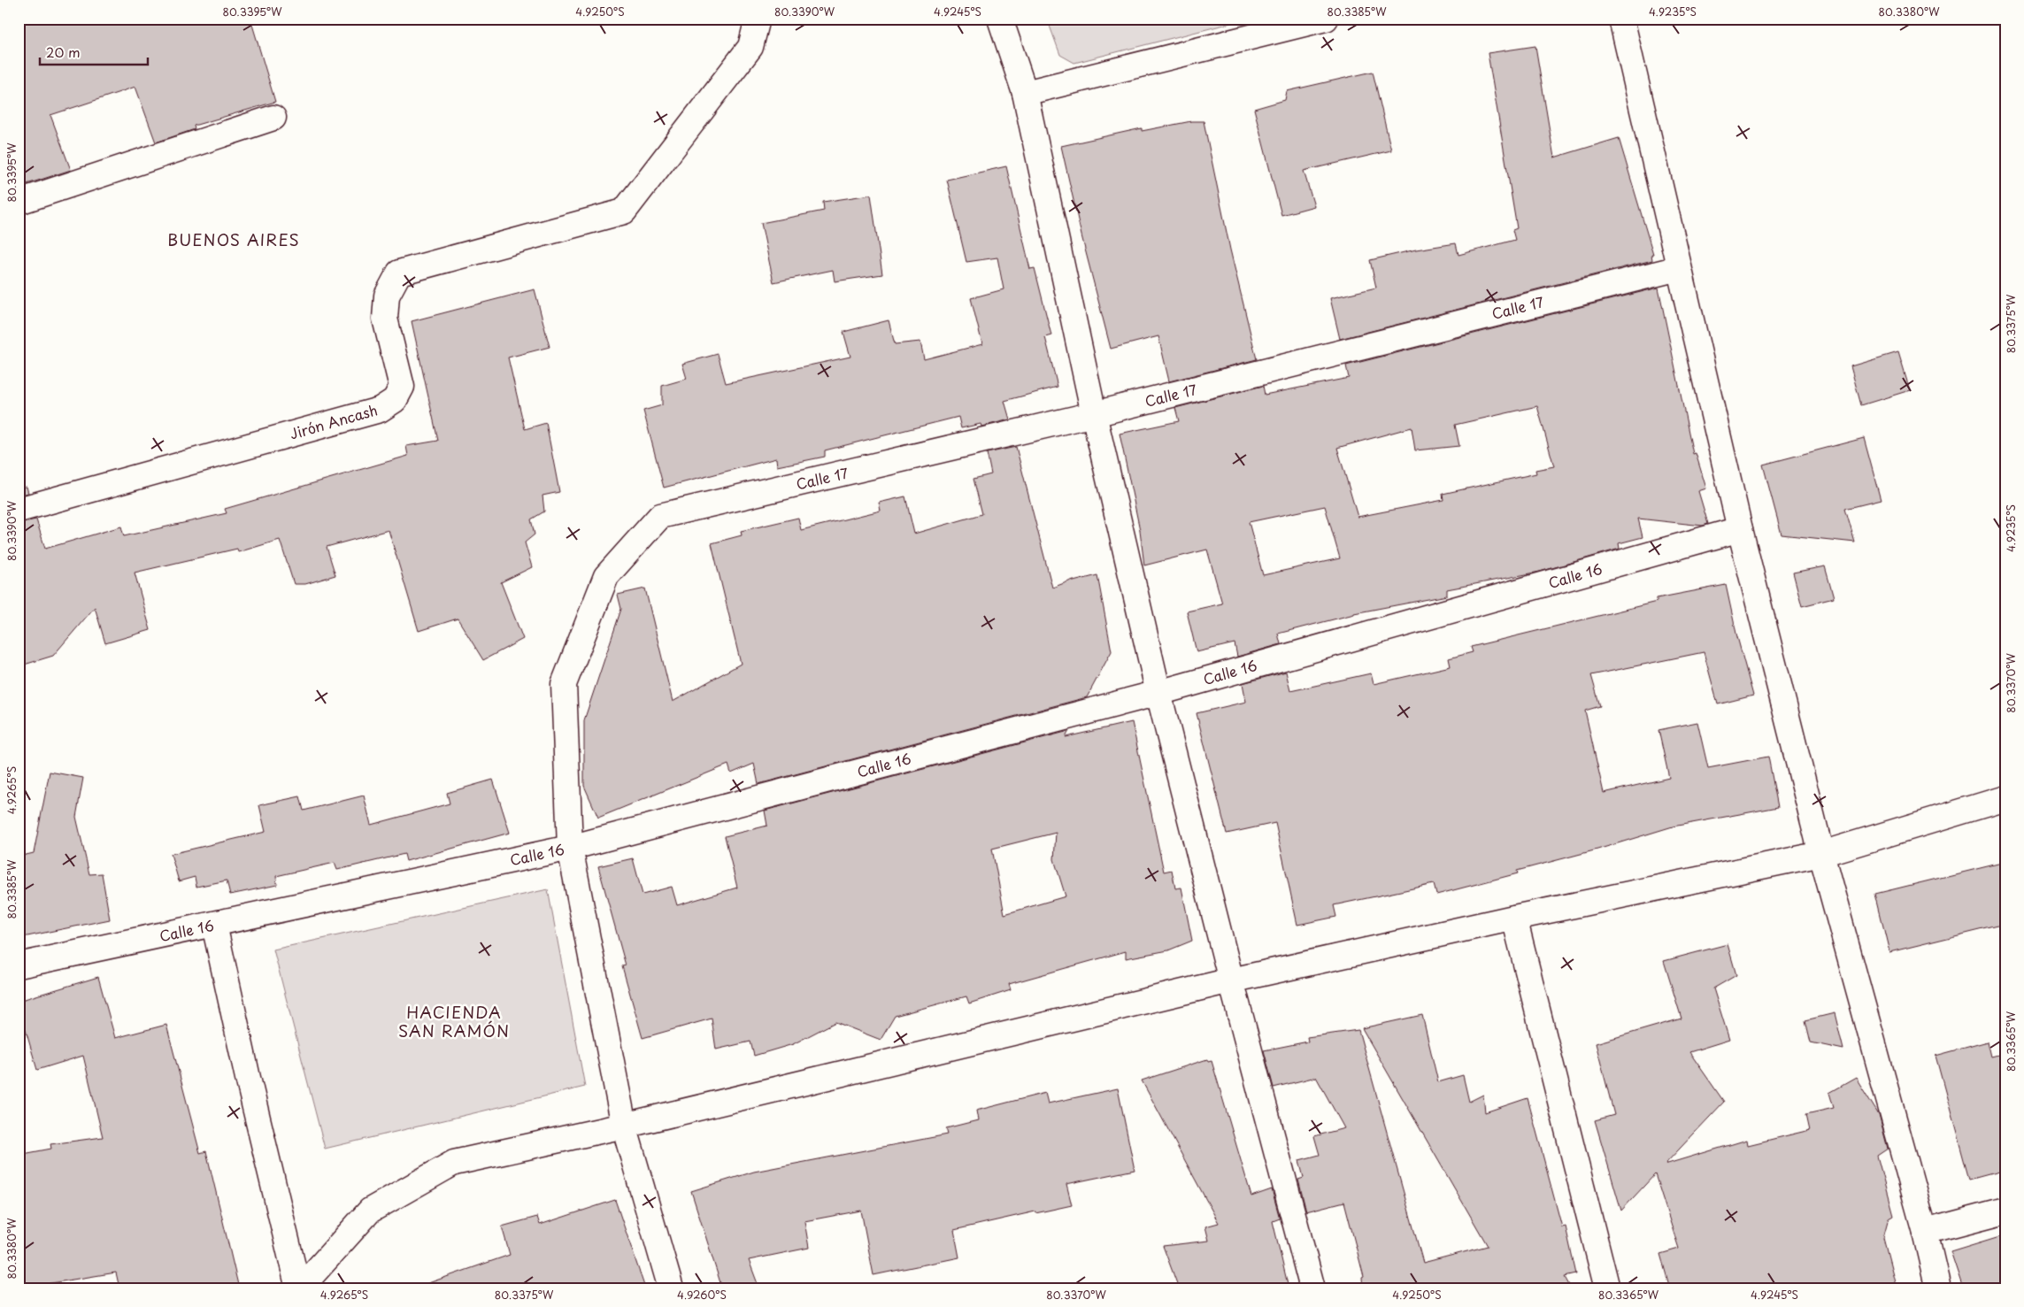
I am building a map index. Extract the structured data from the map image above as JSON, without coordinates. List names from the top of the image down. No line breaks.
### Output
{"streets":{"street":["Calle 17","Jirón Ancash","Calle 16"]},"crossings":[["Calle 17","Calle 16"]],"districts":["BUENOS AIRES","HACIENDA SAN RAMÓN"],"scale_bar":"20 m","coordinates":["80.3395°W","4.9250°S","80.3390°W","4.9245°S","80.3385°W","4.9235°S","80.3380°W","80.3375°W","80.3370°W","4.9265°S","80.3365°W","4.9260°S"]}
